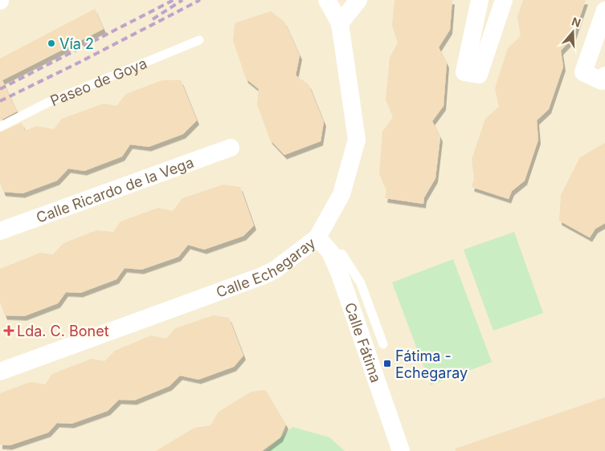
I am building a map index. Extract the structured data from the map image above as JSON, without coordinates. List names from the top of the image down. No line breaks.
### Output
{"streets":{"street":["Calle Ricardo de la Vega","Calle Echegaray","Calle Fátima"],"lane":["Paseo de Goya"]},"crossings":[["Calle Echegaray","Calle Fátima"]],"places":{"other":["Vía 2"],"health":["Lda. C. Bonet"],"transit":["Fátima - Echegaray"]},"north":"top"}
